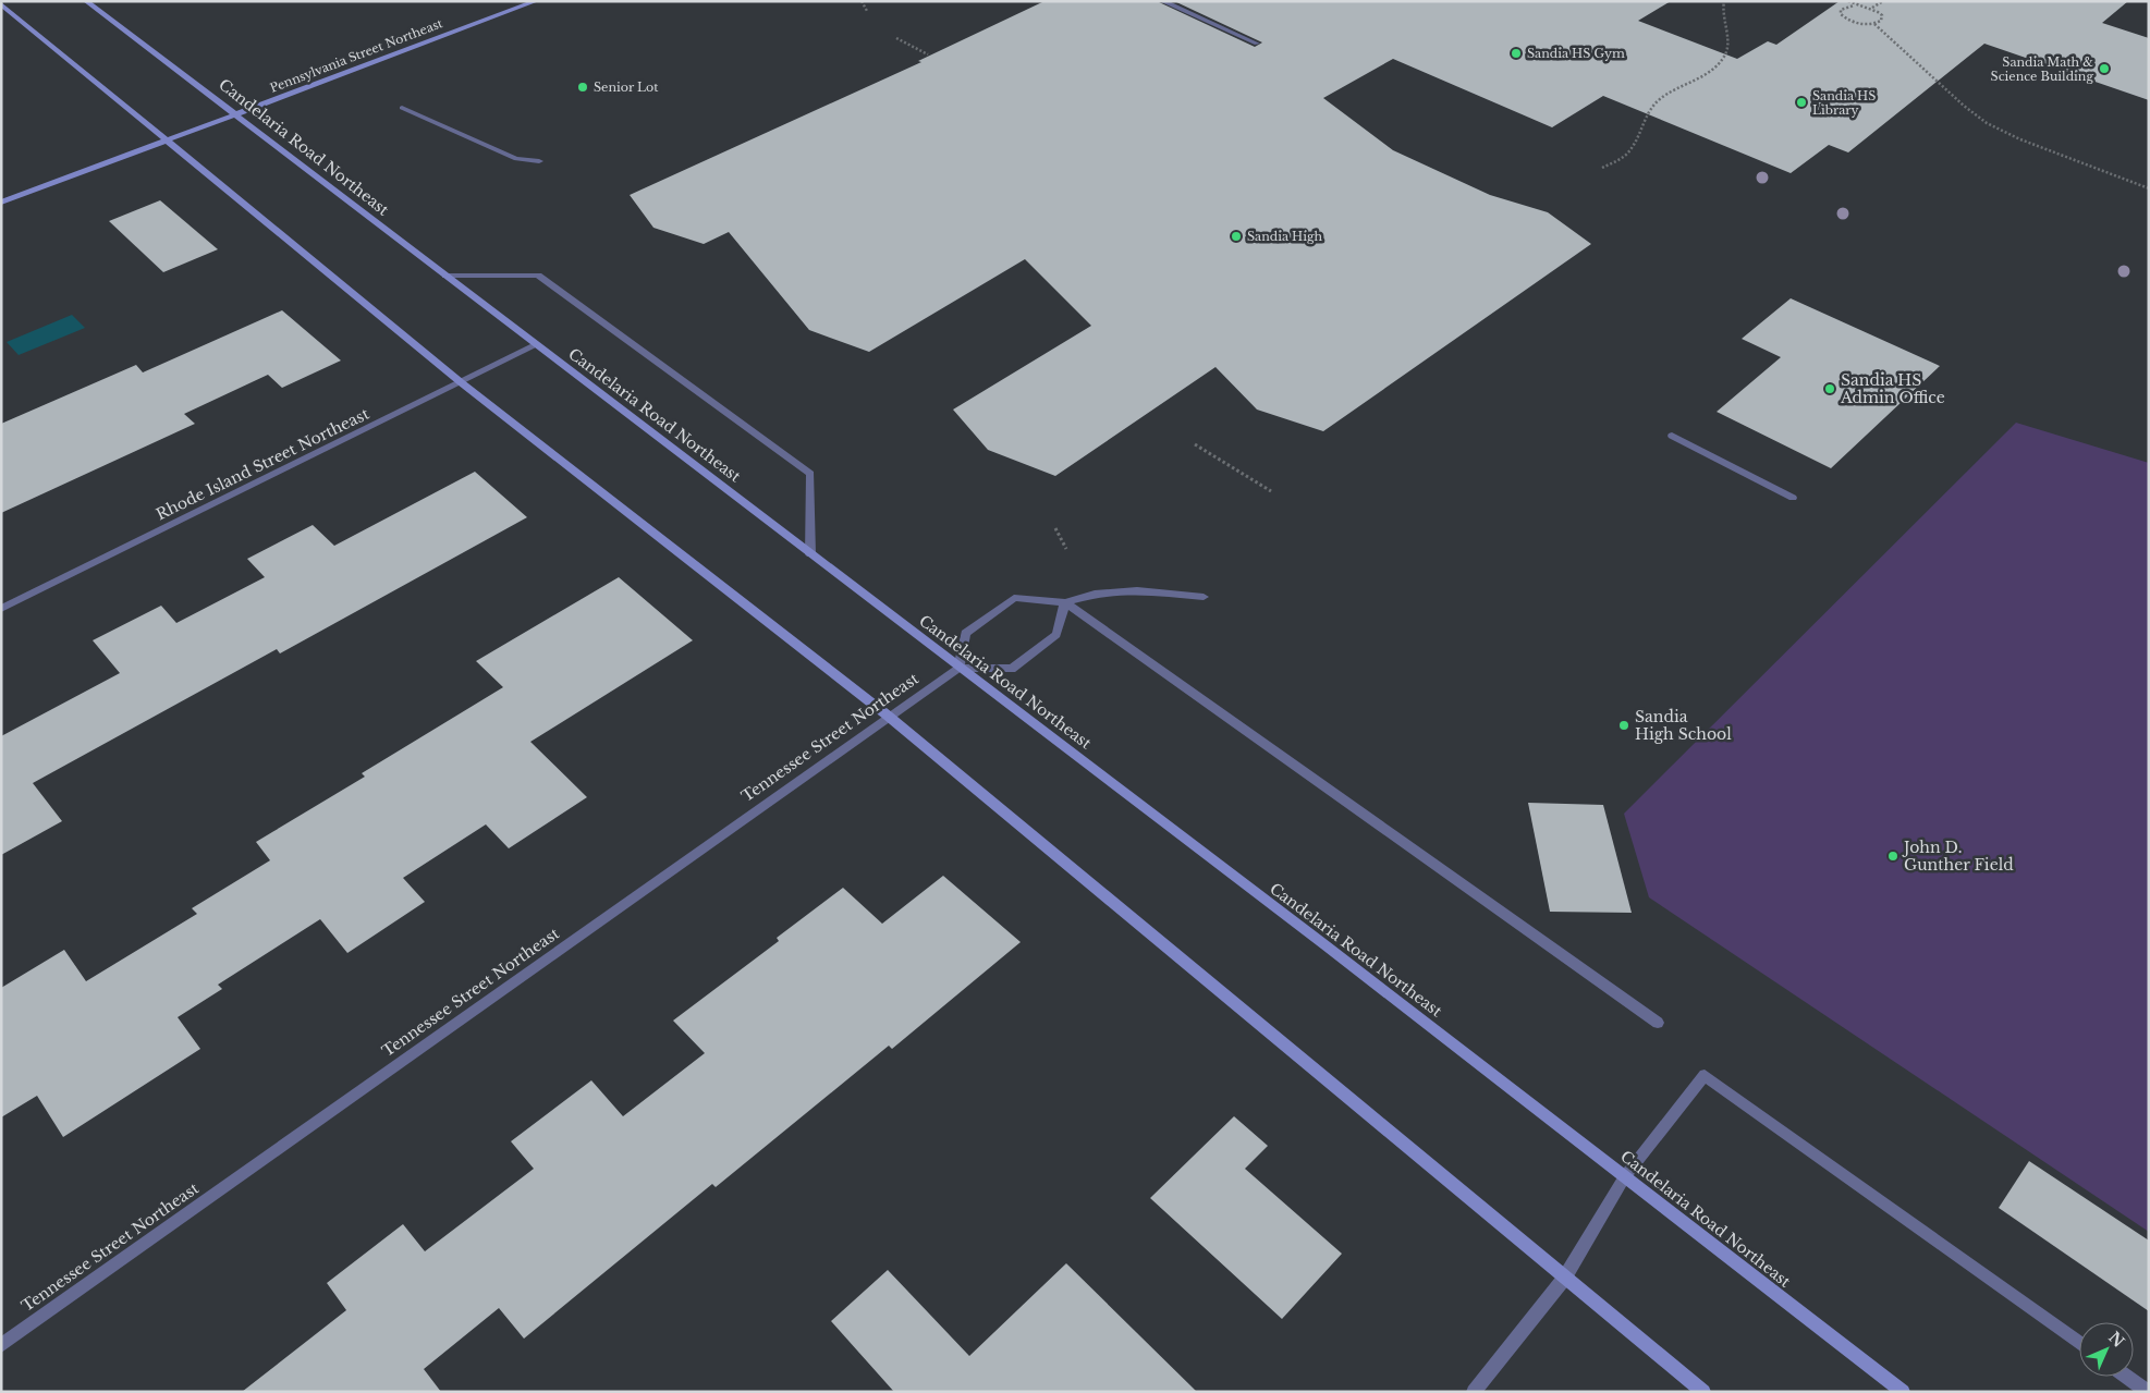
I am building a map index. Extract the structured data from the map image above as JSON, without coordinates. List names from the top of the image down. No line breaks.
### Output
{"streets":{"main road":["Pennsylvania Street Northeast","Candelaria Road Northeast"],"street":["Rhode Island Street Northeast","Tennessee Street Northeast"]},"crossings":[["Pennsylvania Street Northeast","Candelaria Road Northeast"],["Candelaria Road Northeast","Rhode Island Street Northeast"],["Candelaria Road Northeast","Tennessee Street Northeast"]],"places":["Sandia HS Gym","Sandia Math & Science Building","Senior Lot","Sandia HS Library","Sandia High","Sandia HS Admin Office","Sandia High School","John D. Gunther Field"],"north":"top right"}
